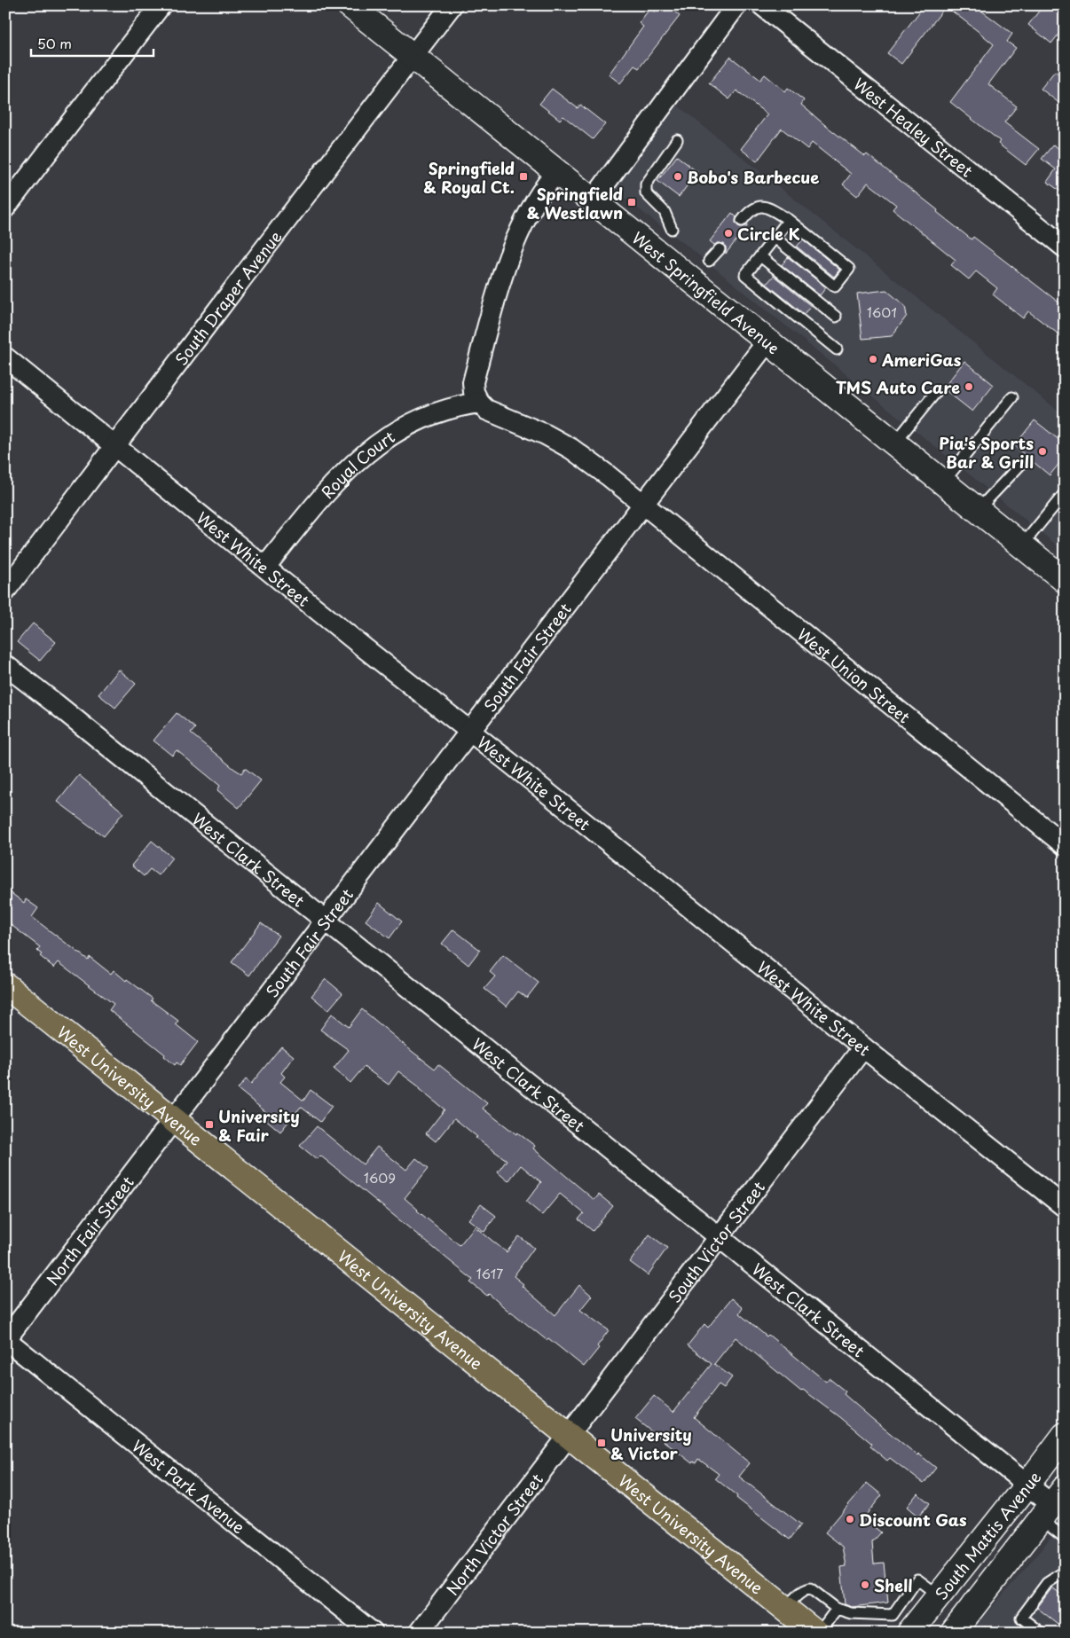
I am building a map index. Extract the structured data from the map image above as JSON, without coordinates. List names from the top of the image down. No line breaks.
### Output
{"streets":{"main road":["West Springfield Avenue","West University Avenue","South Mattis Avenue"],"street":["West Healey Street","South Draper Avenue","Royal Court","West White Street","South Fair Street","West Union Street","West Clark Street","North Fair Street","South Victor Street","West Park Avenue","North Victor Street"]},"crossings":[["West Springfield Avenue","South Draper Avenue"],["West Springfield Avenue","South Fair Street"],["South Draper Avenue","West White Street"],["Royal Court","West White Street"],["West White Street","South Fair Street"],["West White Street","South Victor Street"],["South Fair Street","West Union Street"],["South Fair Street","West Clark Street"],["South Fair Street","West University Avenue"],["South Fair Street","North Fair Street"],["West Clark Street","South Victor Street"],["West Clark Street","South Mattis Avenue"],["West University Avenue","North Fair Street"],["West University Avenue","South Victor Street"],["West University Avenue","North Victor Street"],["North Fair Street","West Park Avenue"],["South Victor Street","North Victor Street"]],"places":{"transit":["Springfield & Royal Ct.","Springfield & Westlawn","University & Fair","University & Victor"],"other":["Bobo's Barbecue","Circle K","AmeriGas","TMS Auto Care","Pia's Sports Bar & Grill","Discount Gas","Shell"]},"house_numbers":["1601","1609","1617"],"scale_bar":"50 m"}
